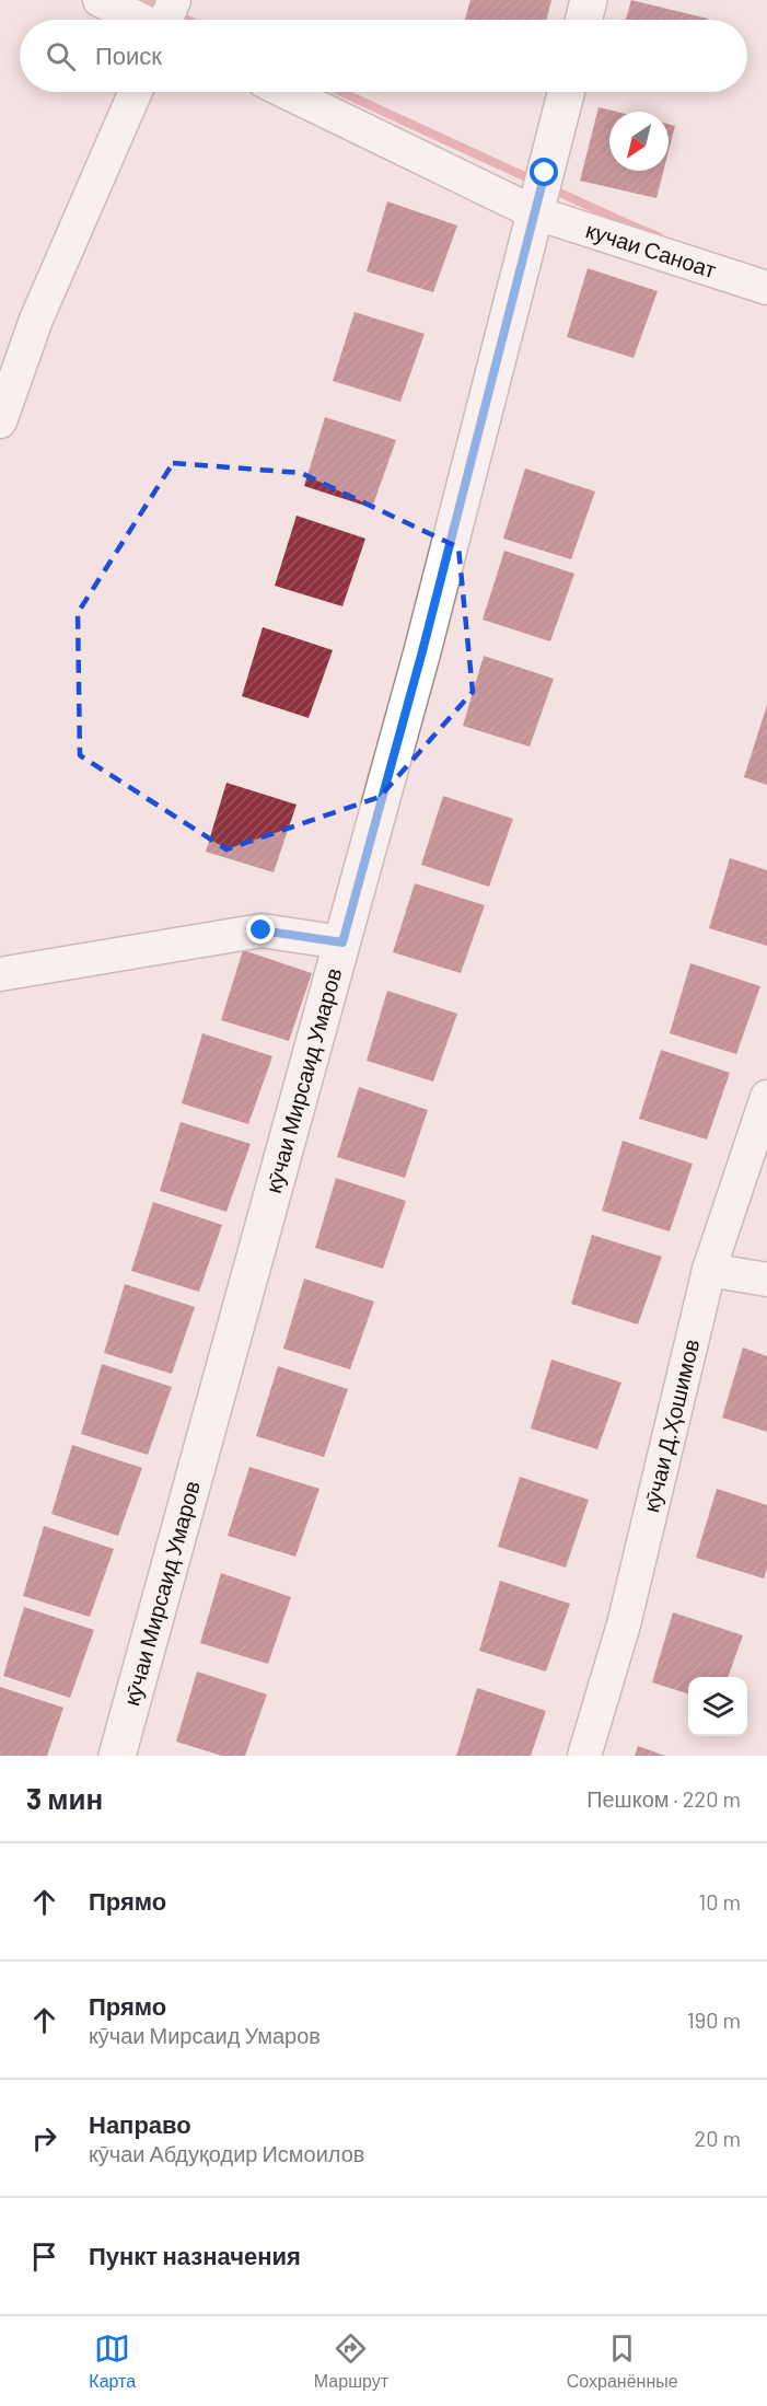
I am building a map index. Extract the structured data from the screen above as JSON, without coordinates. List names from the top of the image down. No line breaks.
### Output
{"streets":{"street":["кучаи Саноат","кӯчаи Мирсаид Умаров","кӯчаи Д.Ҳошимов"]},"crossings":[["кучаи Саноат","кӯчаи Мирсаид Умаров"]],"north":"bottom left","page":{"search":"Поиск","heading":["3 мин","Пешком · 220 m"],"list":[["Прямо","10 m"],["Прямо","кӯчаи Мирсаид Умаров","190 m"],["Направо","кӯчаи Абдуқодир Исмоилов","20 m"],"Пункт назначения"],"nav":["Карта","Маршрут","Сохранённые"]}}
